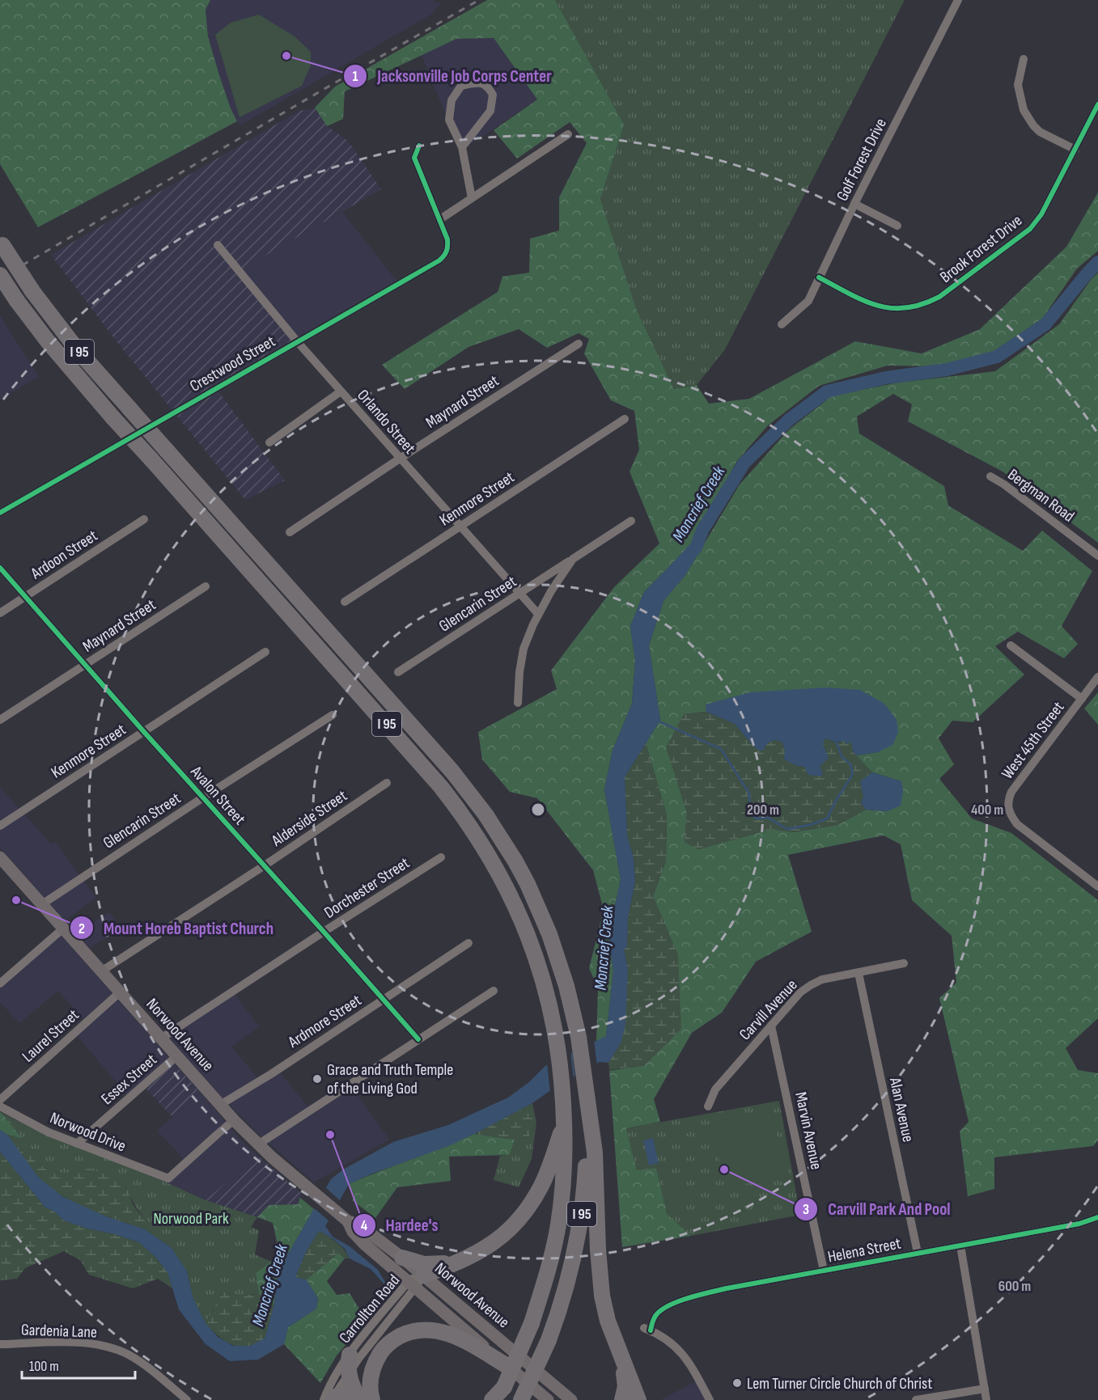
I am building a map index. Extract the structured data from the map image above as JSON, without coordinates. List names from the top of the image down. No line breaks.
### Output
{"streets":{"highway":["I 95"],"main road":["Norwood Avenue"],"street":["Golf Forest Drive","Brook Forest Drive","Crestwood Street","Maynard Street","Orlando Street","Bergman Road","Kenmore Street","Ardoon Street","Glencarin Street","West 45th Street","Avalon Street","Alderside Street","Dorchester Street","Carvill Avenue","Ardmore Street","Laurel Street","Essex Street","Alan Avenue","Marvin Avenue","Norwood Drive","Helena Street","Carrollton Road","Gardenia Lane"]},"crossings":[["Golf Forest Drive","Brook Forest Drive"],["Crestwood Street","Orlando Street"],["Maynard Street","Orlando Street"],["Maynard Street","Avalon Street"],["Orlando Street","Kenmore Street"],["Orlando Street","Glencarin Street"],["Kenmore Street","Avalon Street"],["Ardoon Street","Avalon Street"],["Glencarin Street","Avalon Street"],["Glencarin Street","Norwood Avenue"],["Avalon Street","Alderside Street"],["Avalon Street","Dorchester Street"],["Avalon Street","Ardmore Street"],["Alderside Street","Norwood Avenue"],["Dorchester Street","Norwood Avenue"],["Carvill Avenue","Alan Avenue"],["Carvill Avenue","Marvin Avenue"],["Ardmore Street","Norwood Avenue"],["Norwood Avenue","Laurel Street"],["Norwood Avenue","Essex Street"],["Norwood Avenue","Norwood Drive"],["Norwood Avenue","Carrollton Road"],["Essex Street","Norwood Drive"],["Alan Avenue","Helena Street"],["Marvin Avenue","Helena Street"]],"water":["Moncrief Creek"],"parks":["Norwood Park"],"places":["Jacksonville Job Corps Center","Mount Horeb Baptist Church","Grace and Truth Temple of the Living God","Hardee's","Carvill Park And Pool","Lem Turner Circle Church of Christ"],"scale_bar":"100 m","rings":["200 m","400 m","600 m"]}
